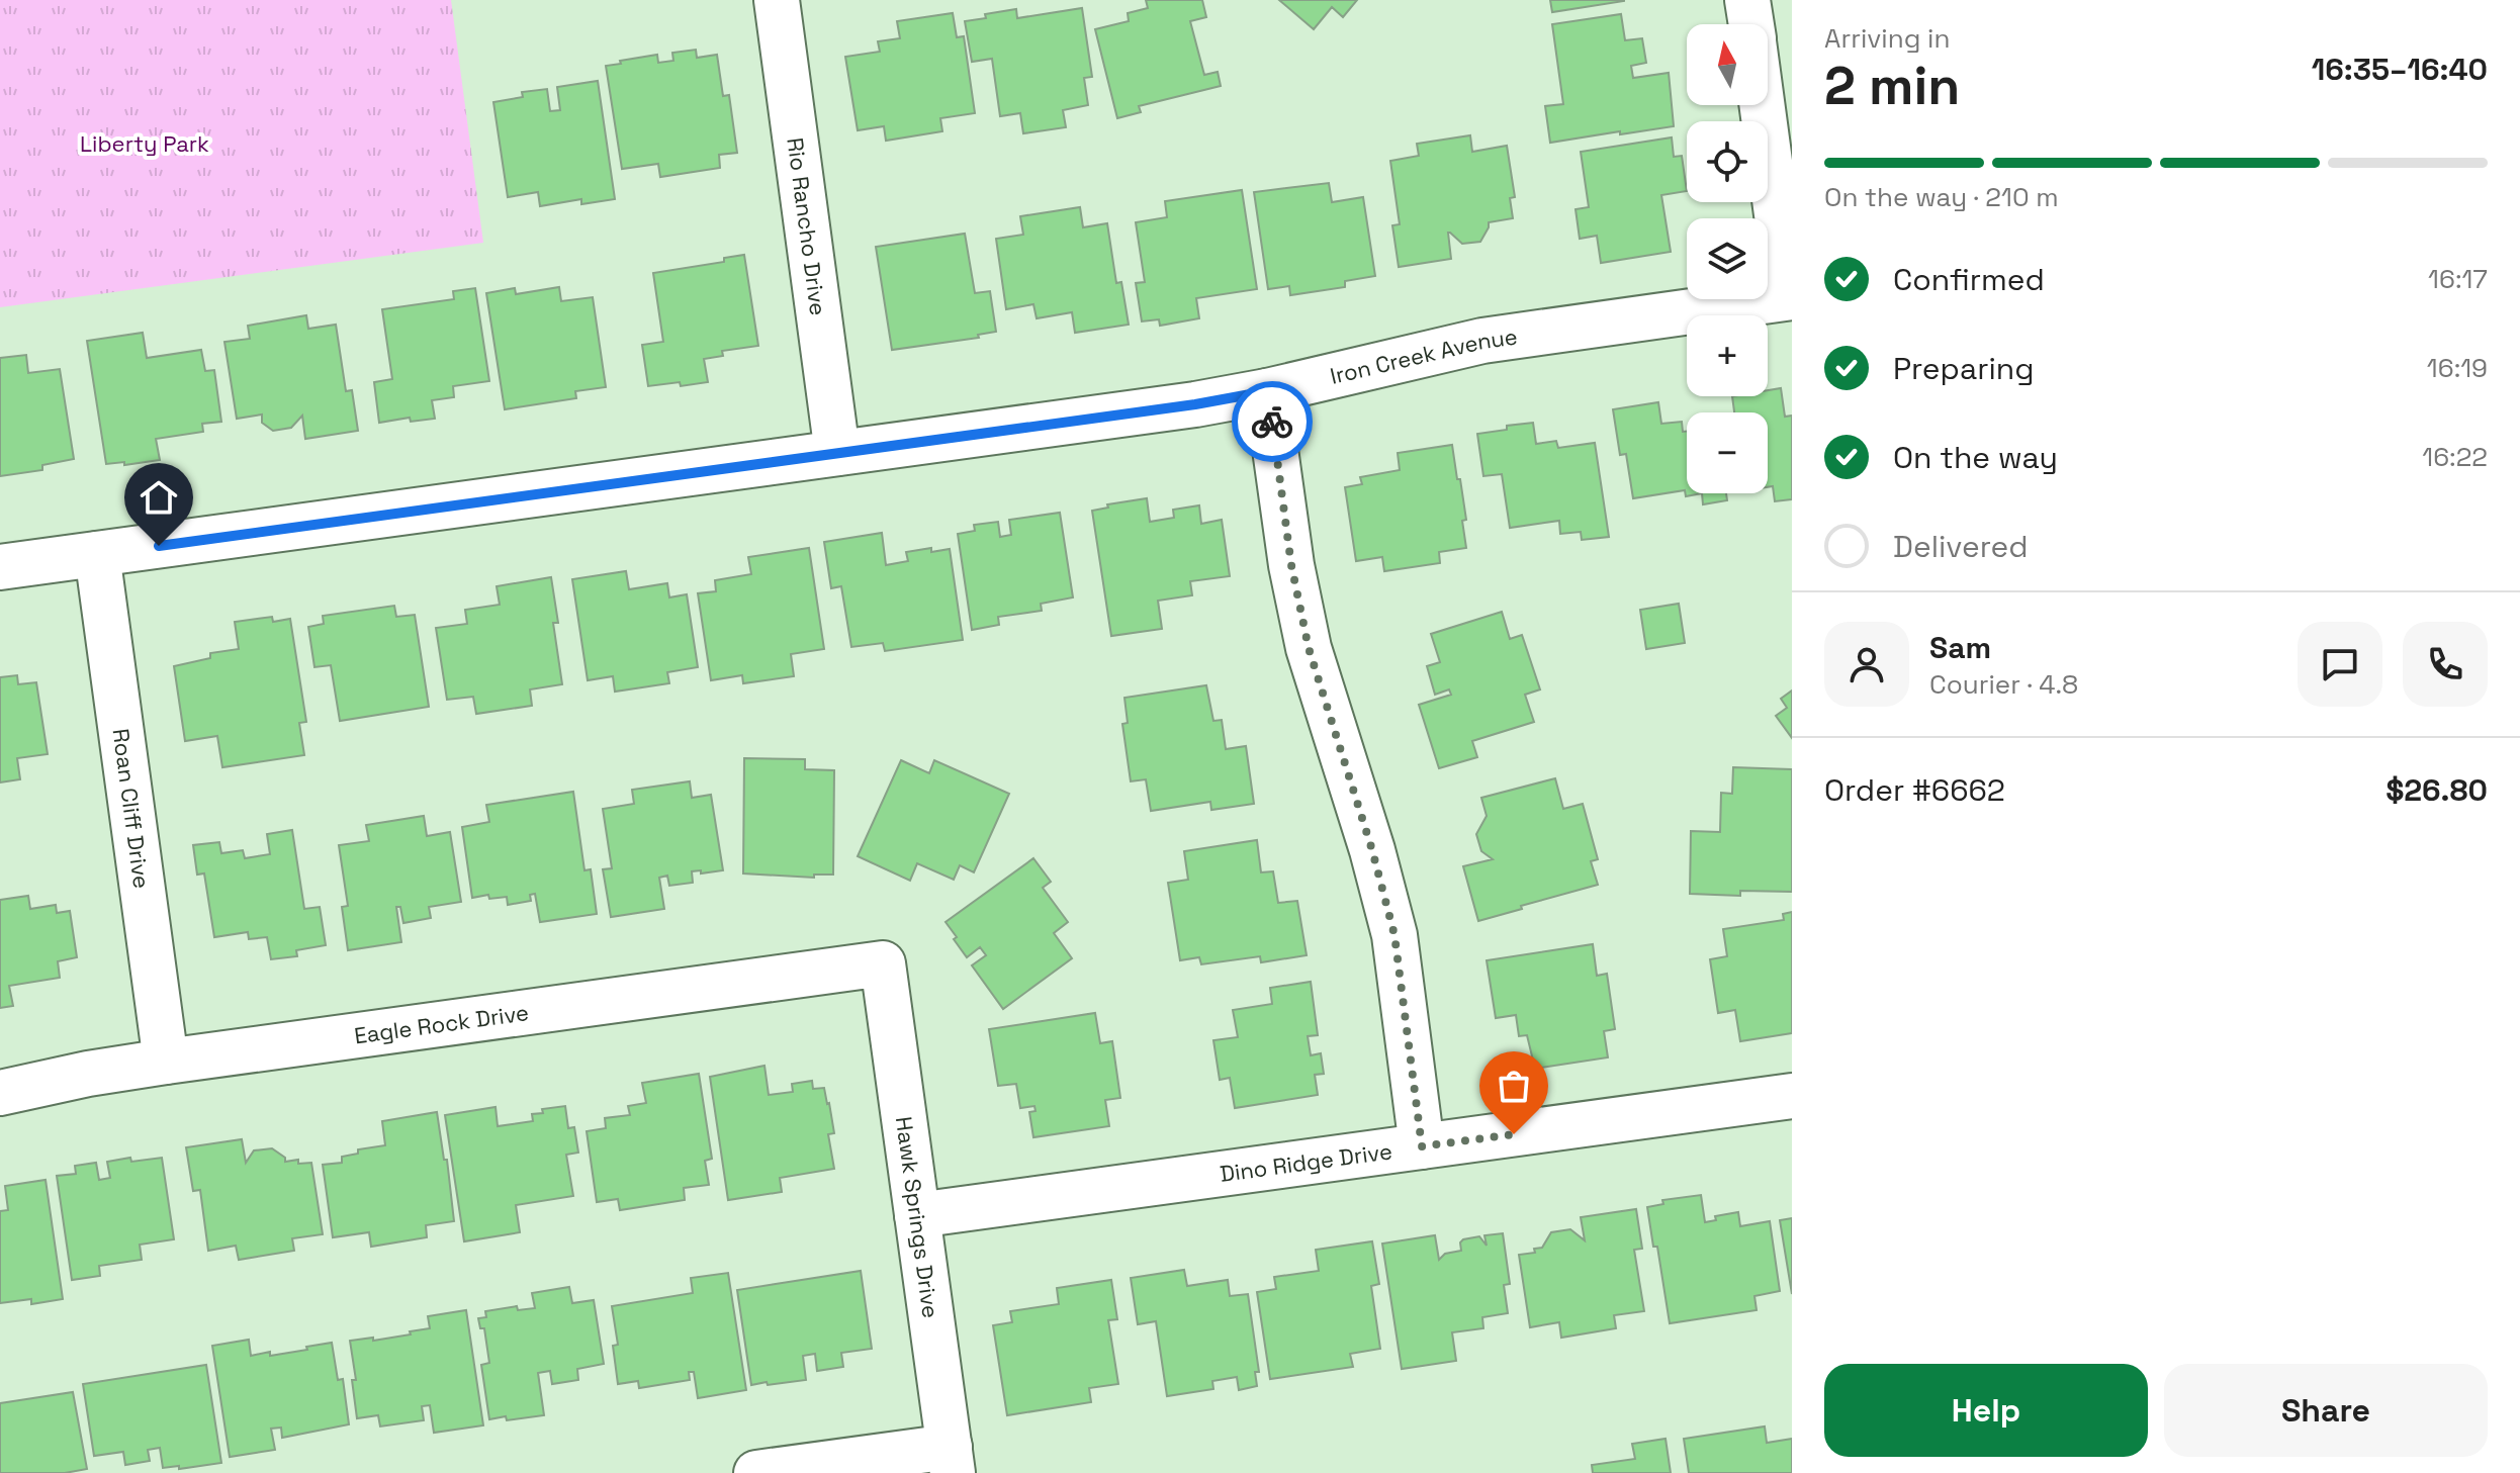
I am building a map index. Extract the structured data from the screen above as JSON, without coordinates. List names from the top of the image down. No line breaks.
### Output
{"streets":{"street":["Rio Rancho Drive","Iron Creek Avenue","Roan Cliff Drive","Eagle Rock Drive","Dino Ridge Drive","Hawk Springs Drive"]},"crossings":[["Rio Rancho Drive","Iron Creek Avenue"],["Iron Creek Avenue","Roan Cliff Drive"],["Roan Cliff Drive","Eagle Rock Drive"],["Eagle Rock Drive","Hawk Springs Drive"],["Dino Ridge Drive","Hawk Springs Drive"]],"parks":["Liberty Park"],"north":"top","page":{"heading":["2 min","Arriving in","16:35–16:40"],"panel":["Sam","Courier · 4.8","Order #6662","$26.80"],"map_buttons":["+","−"],"bar":"On the way · 210 m","list":[["Confirmed","16:17"],["Preparing","16:19"],["On the way","16:22"],"Delivered"],"buttons":["Help","Share"]}}
